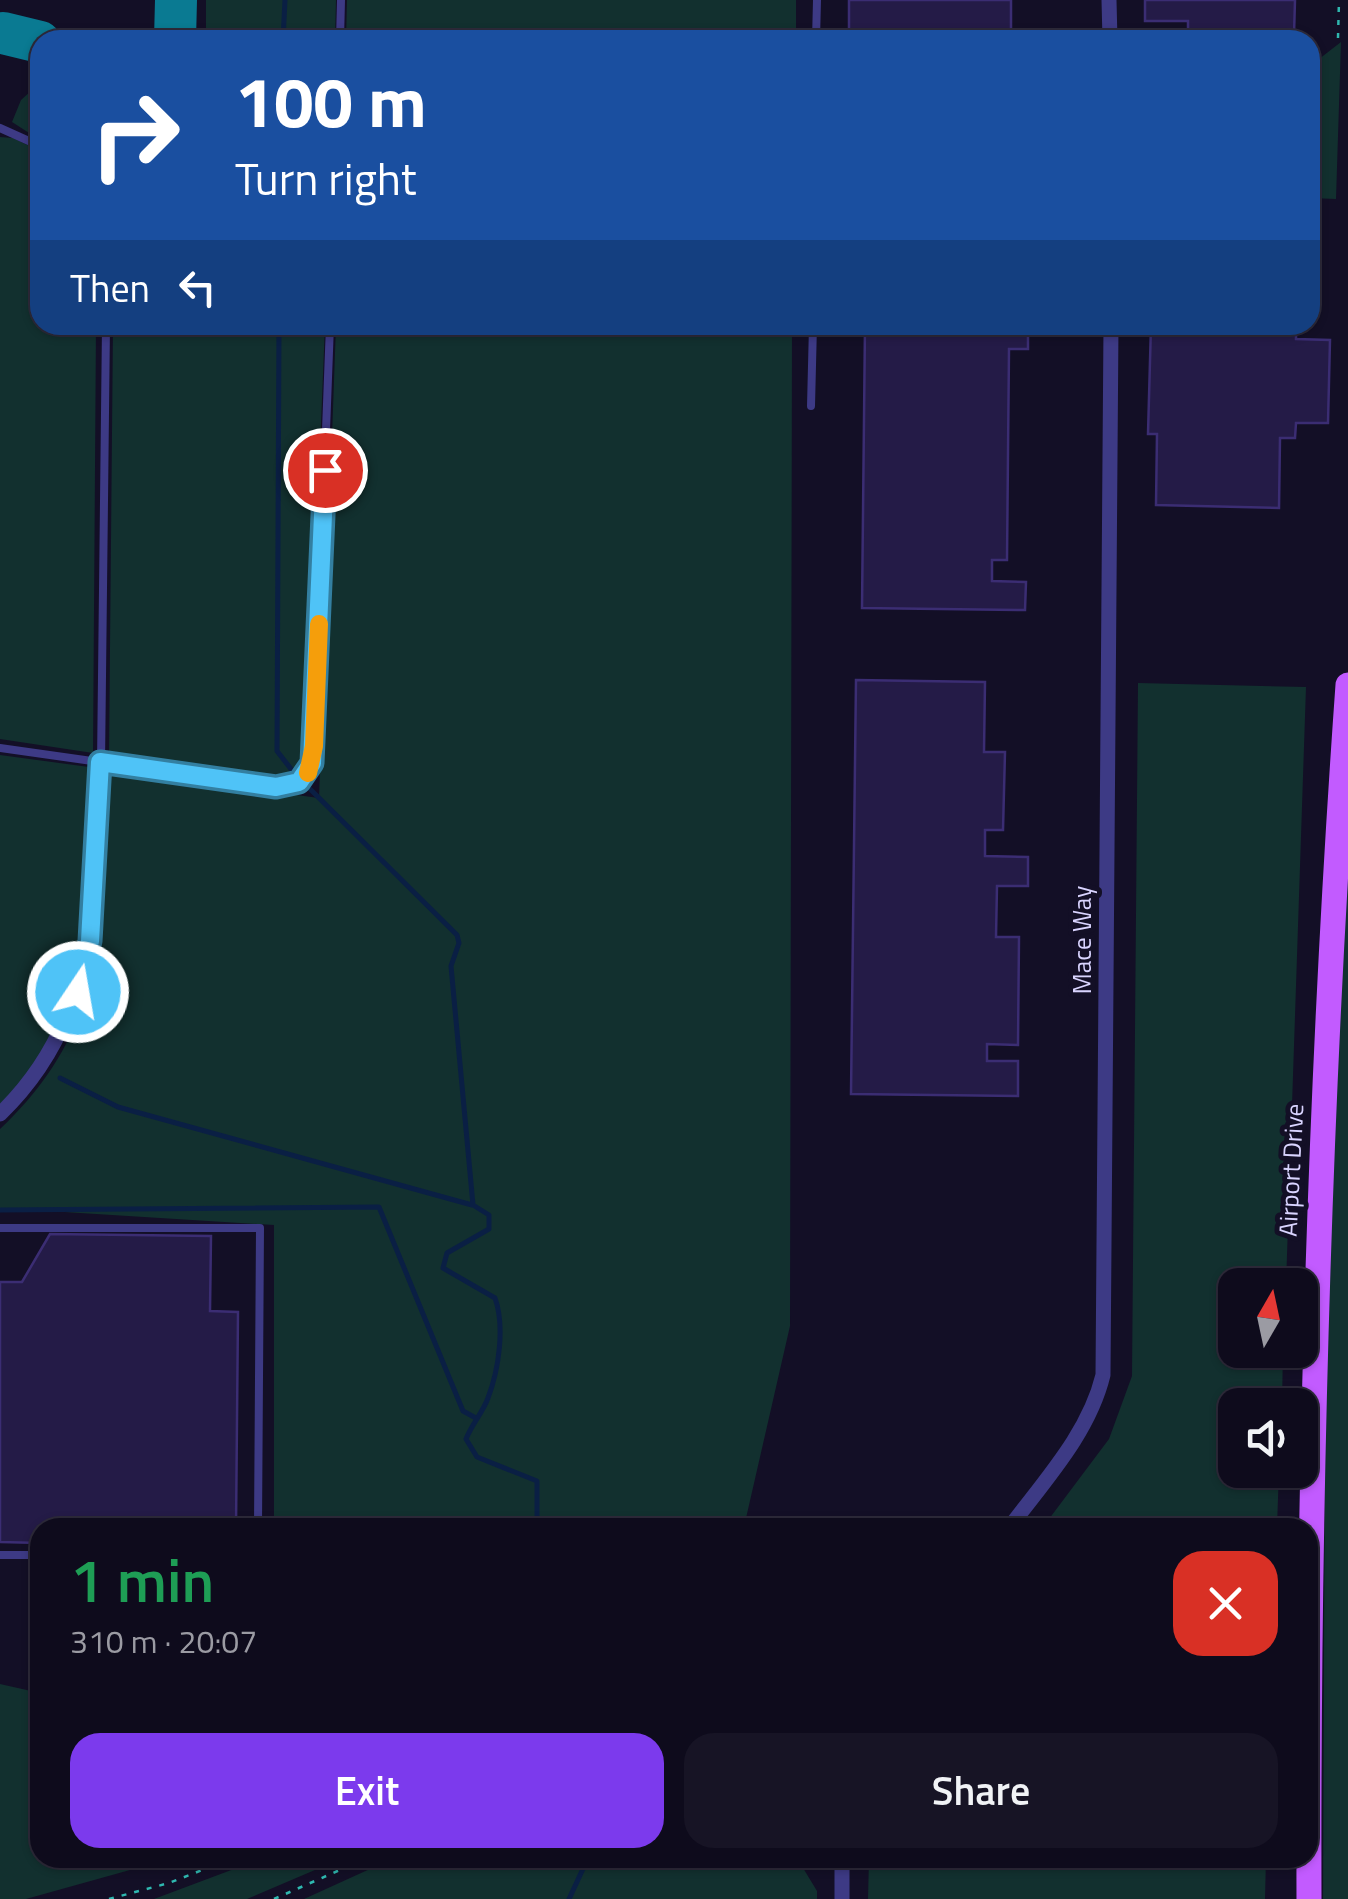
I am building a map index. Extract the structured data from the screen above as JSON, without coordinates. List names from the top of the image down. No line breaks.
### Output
{"streets":{"main road":["Airport Drive"],"street":["Mace Way"]},"north":"top","page":{"turn":["100 m","Turn right"],"then":"Then","heading":["1 min","310 m · 20:07"],"buttons":["Exit","Share"]}}
